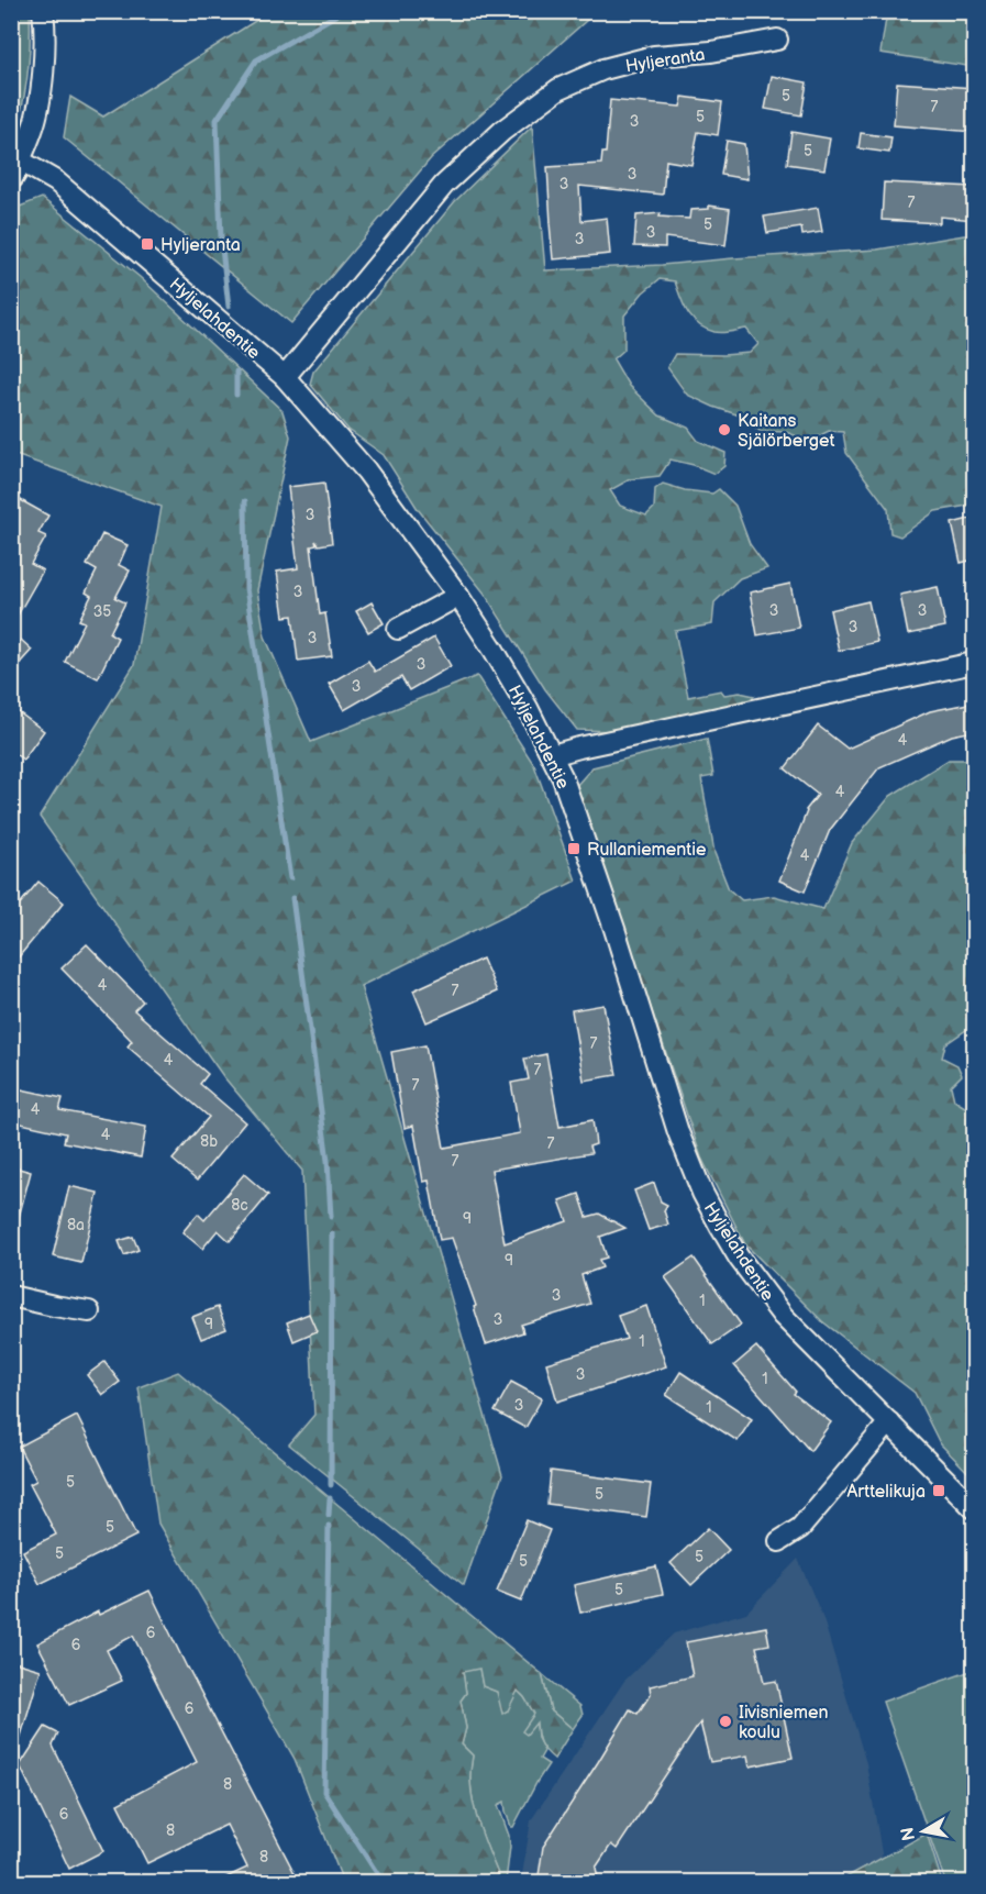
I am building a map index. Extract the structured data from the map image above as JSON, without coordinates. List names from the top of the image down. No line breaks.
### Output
{"streets":{"street":["Hyljeranta","Hyljelahdentie"]},"crossings":[["Hyljeranta","Hyljelahdentie"]],"places":{"transit":["Hyljeranta","Rullaniementie","Arttelikuja"],"other":["Kaitans Själörberget","Iivisniemen koulu"]},"house_numbers":["5","7","5","3","5","3","3","7","5","3","3","3","3","3","3","35","3","3","3","3","4","4","4","4","7","7","4","7","7","4","4","8b","7","7","8c","9","8a","9","3","1","3","9","1","3","1","3","1","5","5","5","5","5","5","5","6","6","6","8","6","8","8"],"north":"left"}
